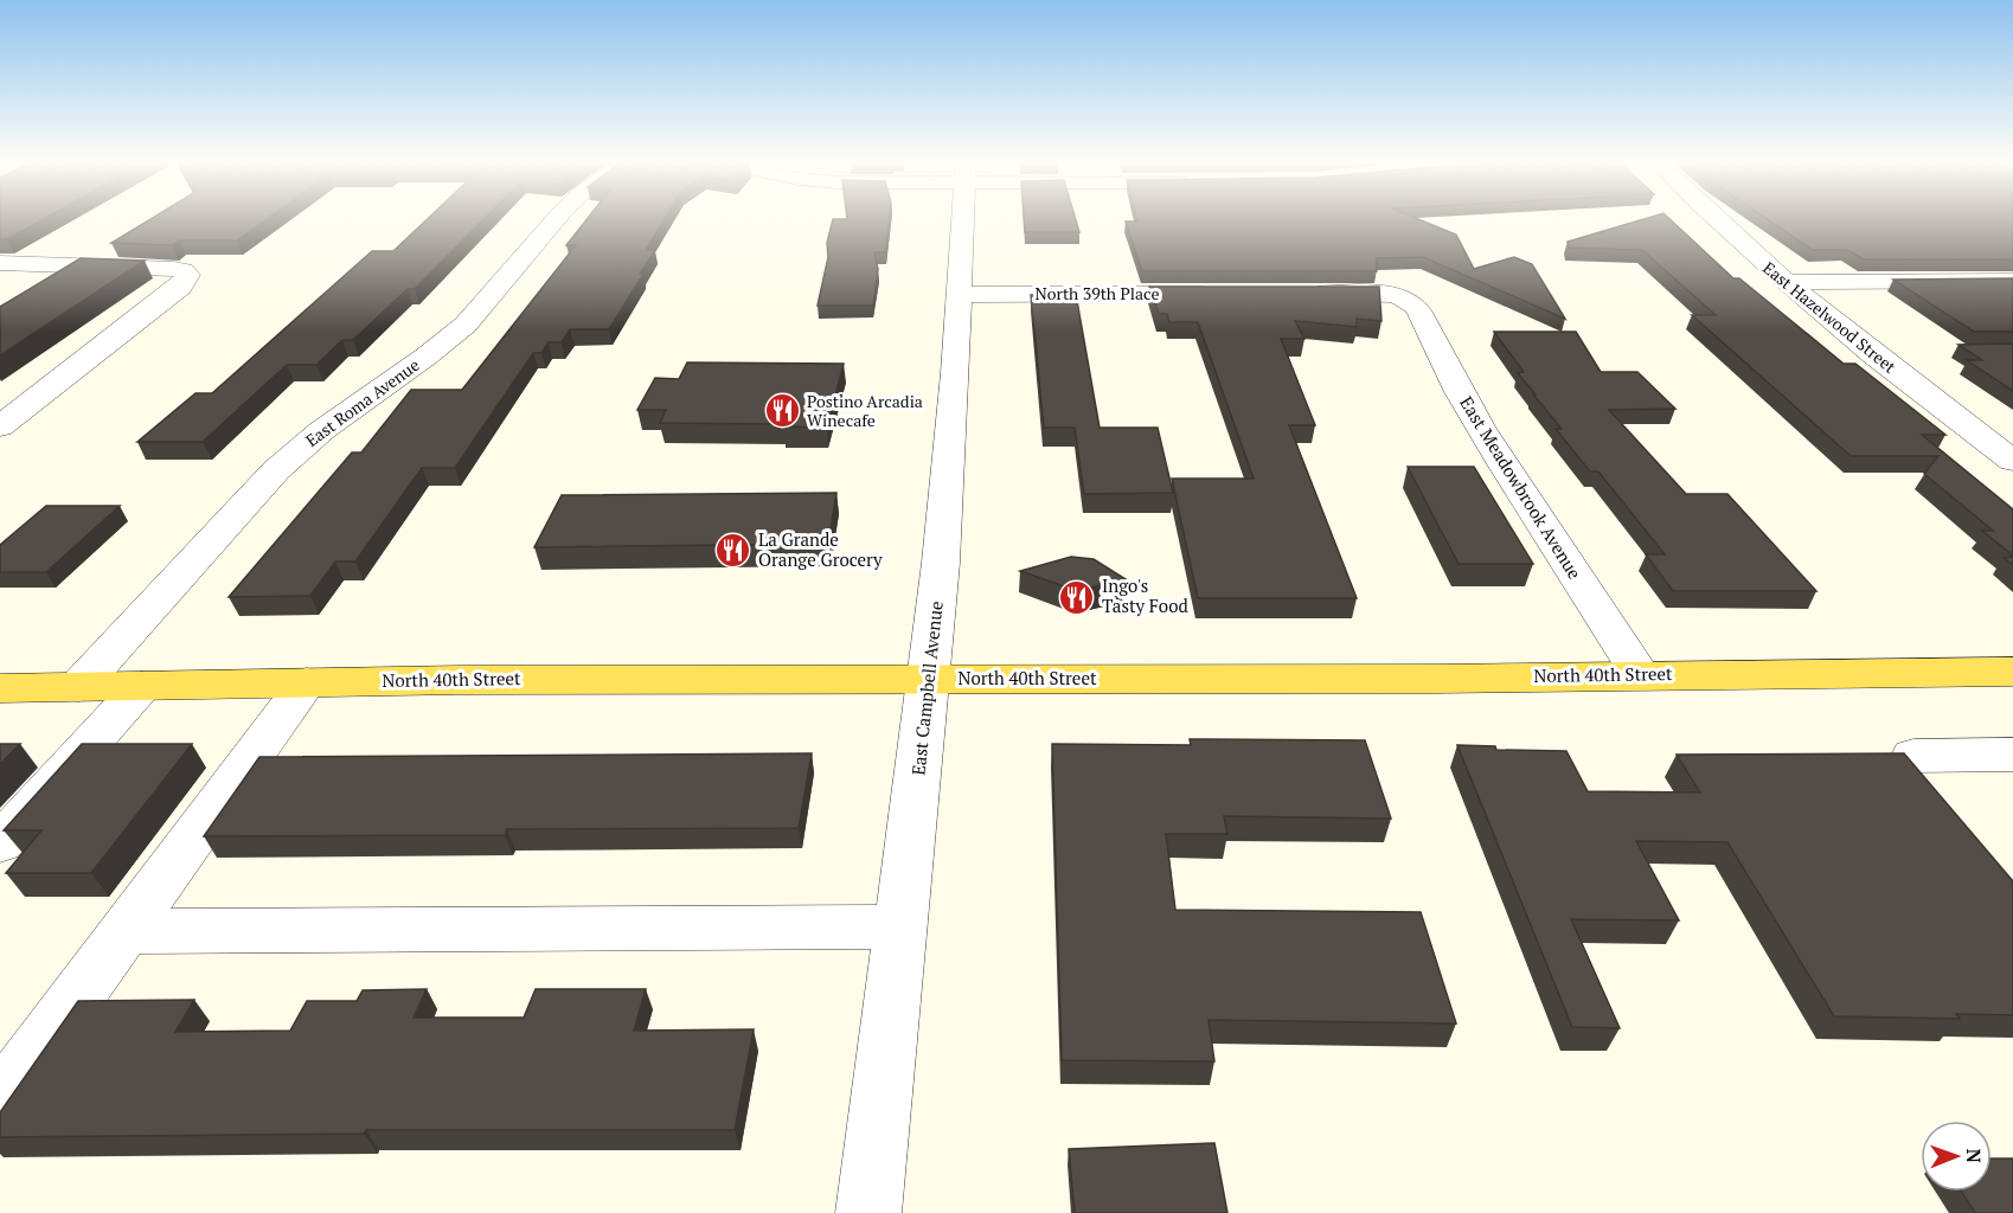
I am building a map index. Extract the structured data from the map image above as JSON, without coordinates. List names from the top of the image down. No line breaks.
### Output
{"streets":{"main road":["North 40th Street"],"street":["North 39th Place","East Hazelwood Street","East Roma Avenue","East Meadowbrook Avenue","East Campbell Avenue"]},"crossings":[["North 39th Place","East Campbell Avenue"],["East Roma Avenue","North 40th Street"],["East Meadowbrook Avenue","North 40th Street"],["North 40th Street","East Campbell Avenue"]],"places":{"restaurant":["Postino Arcadia Winecafe","La Grande Orange Grocery","Ingo's Tasty Food"]},"north":"right"}
